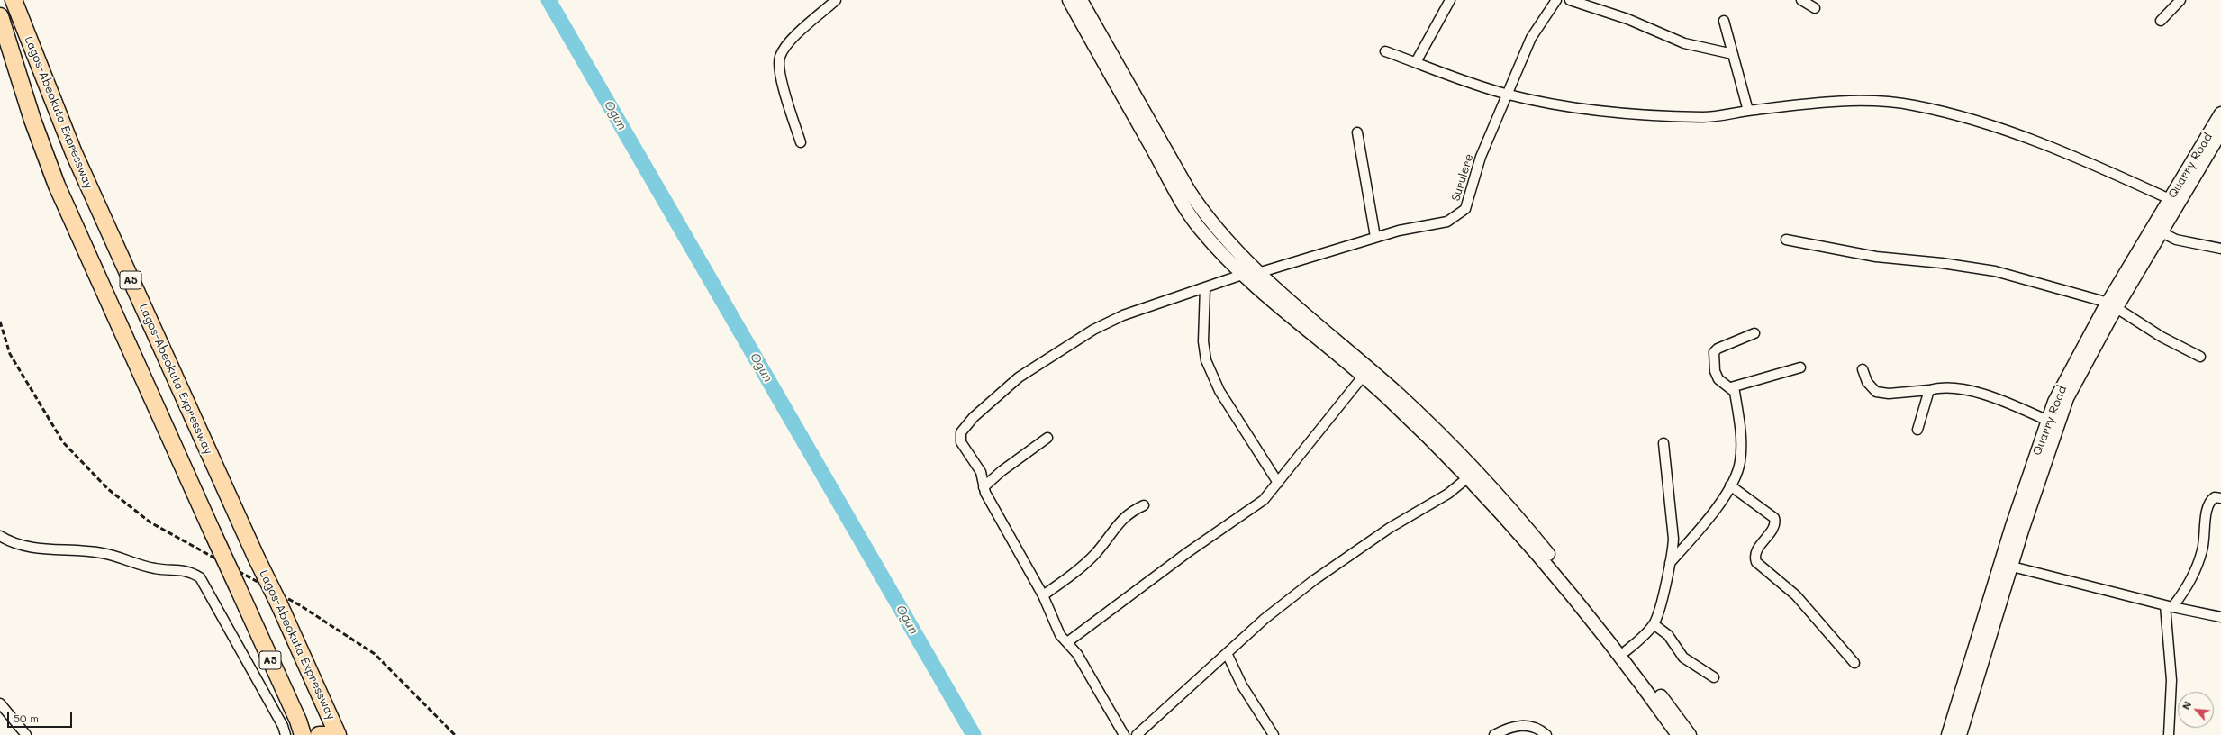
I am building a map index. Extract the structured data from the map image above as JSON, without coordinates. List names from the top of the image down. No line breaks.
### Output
{"streets":{"highway":["Lagos-Abeokuta Expressway","A5"],"main road":["Quarry Road"],"street":["Surulere"]},"water":["Ogun"],"scale_bar":"50 m","north":"top left"}
